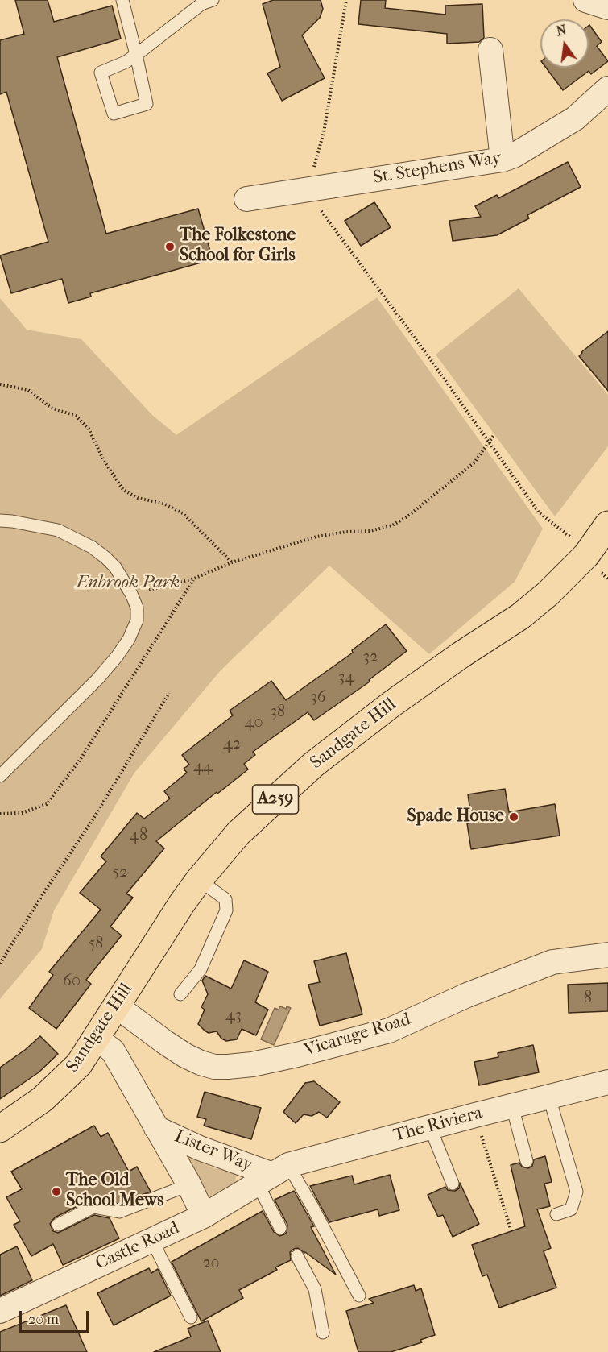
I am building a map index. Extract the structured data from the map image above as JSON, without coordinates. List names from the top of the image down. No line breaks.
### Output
{"streets":{"highway":["Sandgate Hill","A259"],"street":["St. Stephens Way","Vicarage Road","The Riviera","Lister Way","Castle Road"]},"crossings":[["Sandgate Hill","Vicarage Road"],["Sandgate Hill","Lister Way"],["The Riviera","Lister Way"],["The Riviera","Castle Road"],["Lister Way","Castle Road"]],"parks":["Enbrook Park"],"places":["The Folkestone School for Girls","Spade House","The Old School Mews"],"house_numbers":["32","34","36","38","40","42","44","48","52","58","60","8","43","20"],"scale_bar":"20 m","north":"top"}
